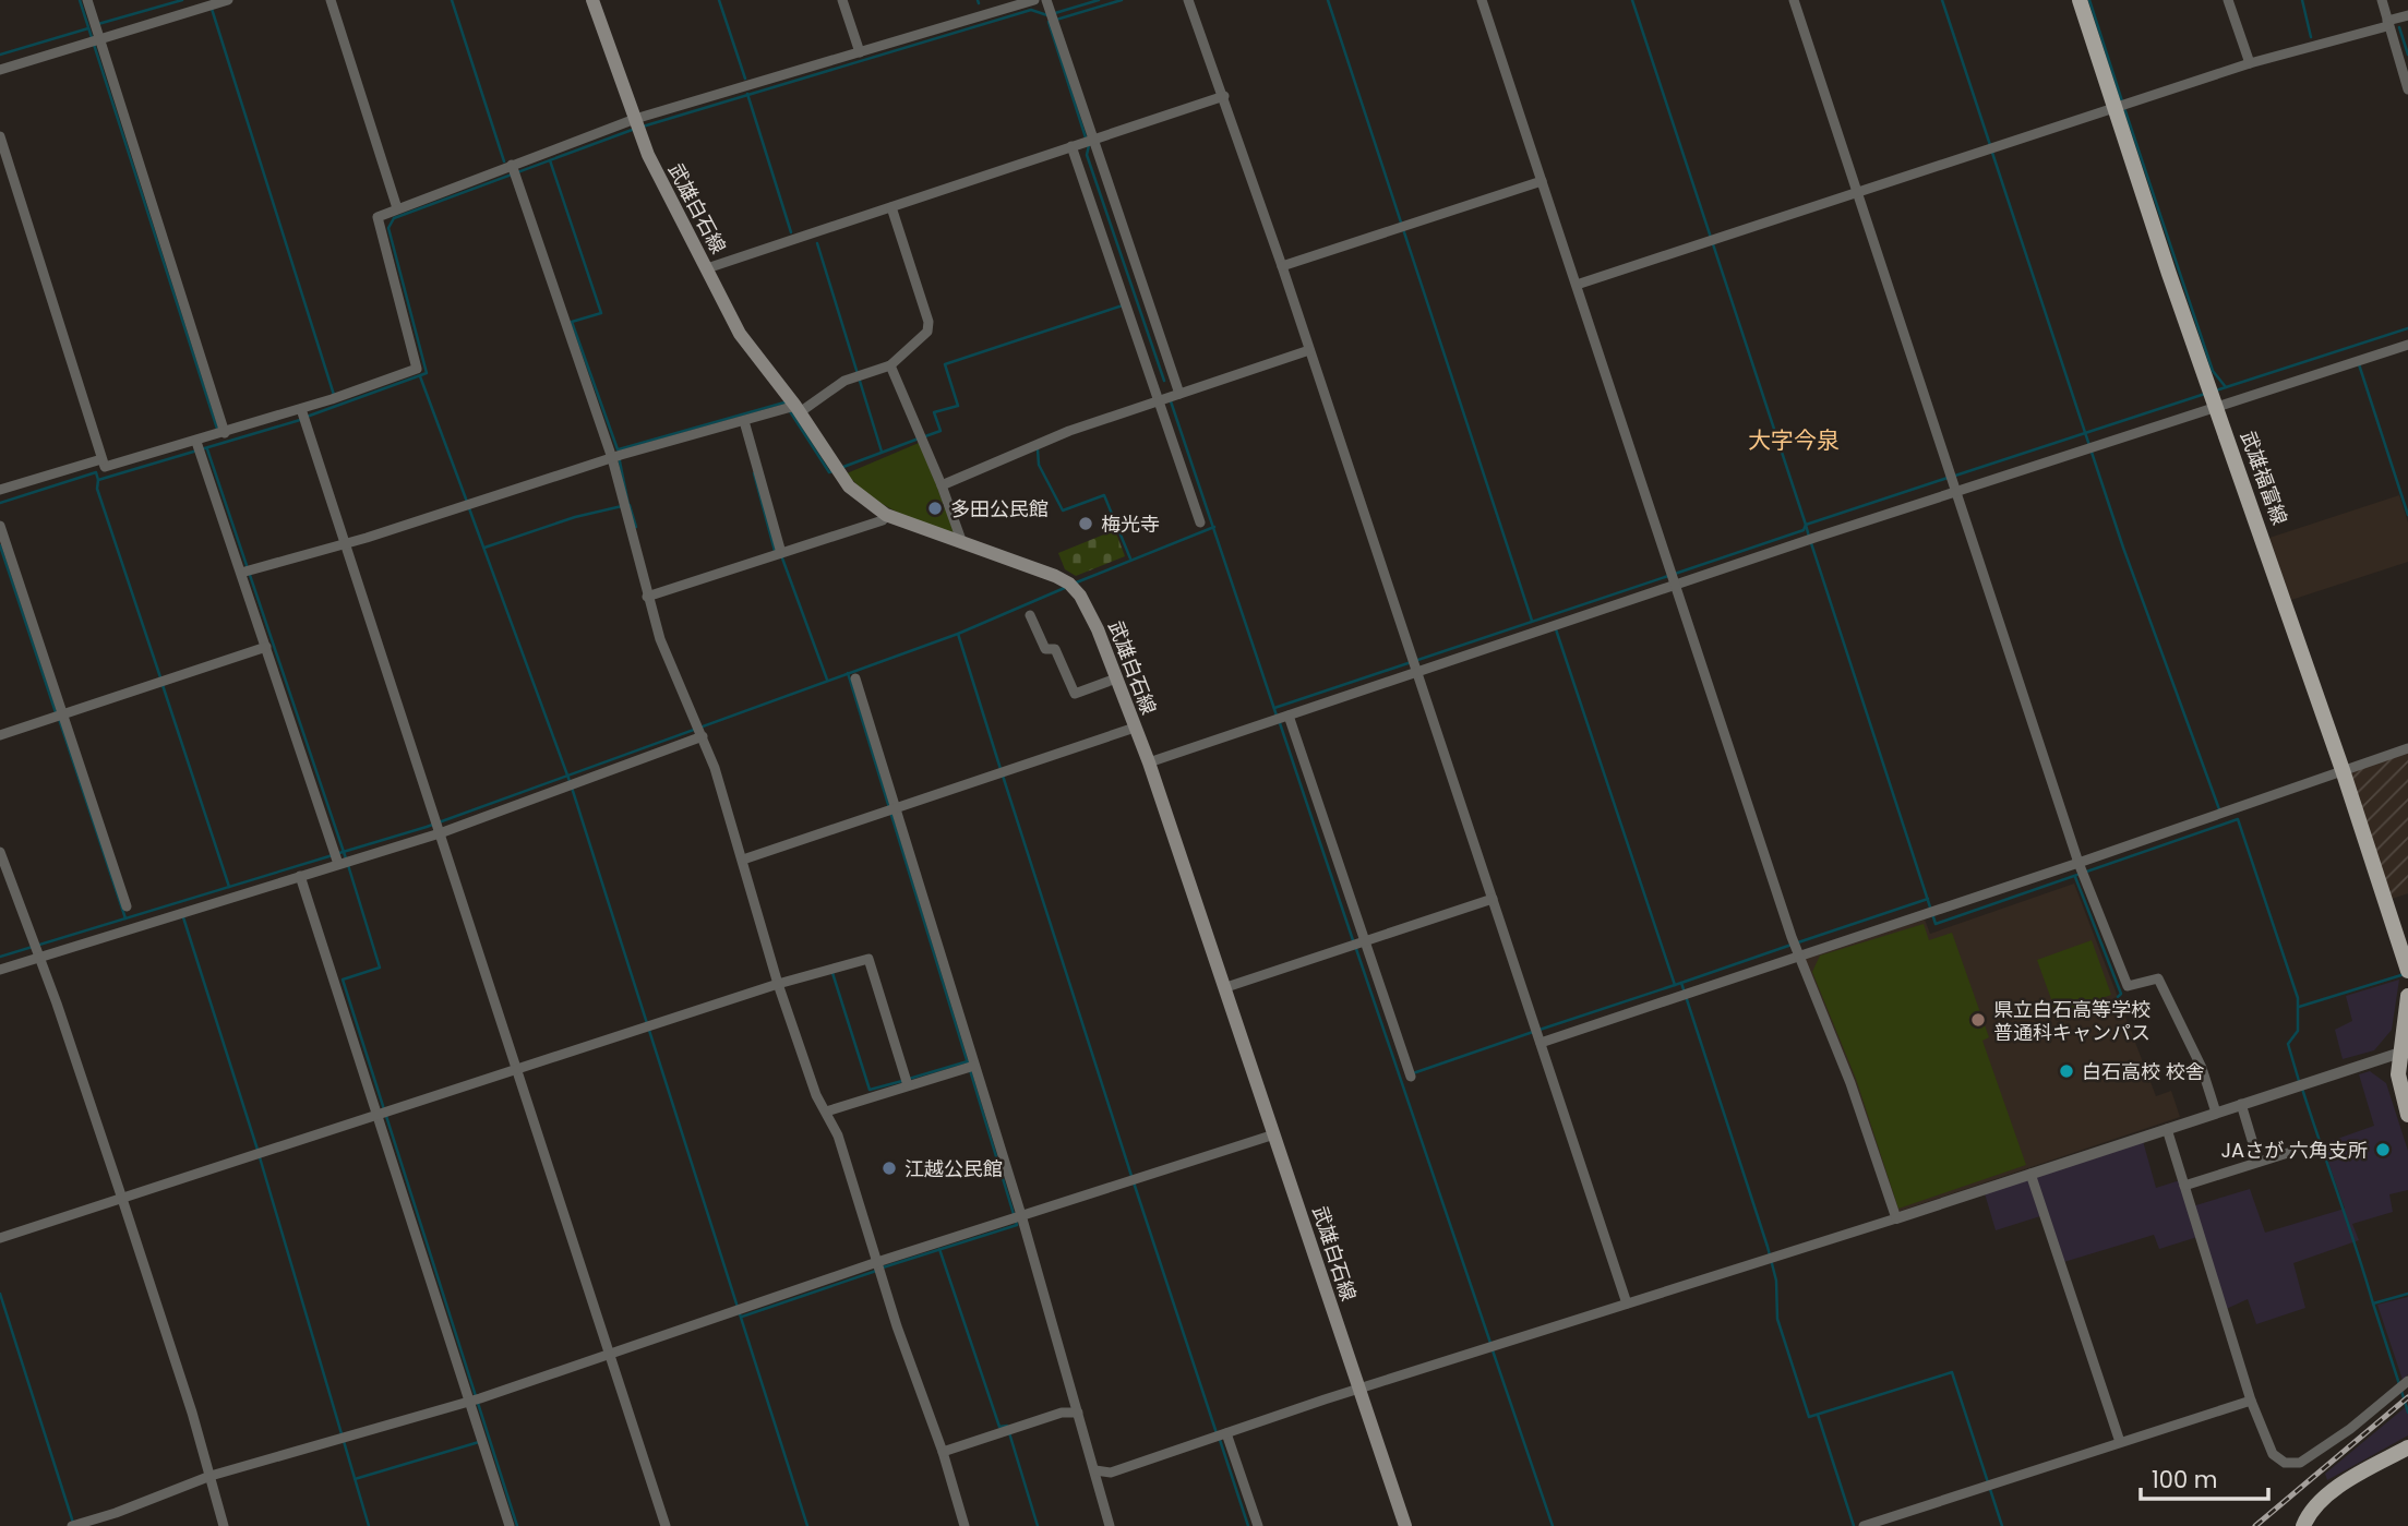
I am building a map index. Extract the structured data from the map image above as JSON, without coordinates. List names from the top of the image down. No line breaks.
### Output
{"streets":{"main road":["武雄白石線","武雄福富線"]},"districts":["大字今泉"],"places":["多田公民館","梅光寺","県立白石高等学校 普通科キャンパス","白石高校 校舎","JAさが 六角支所","江越公民館"],"scale_bar":"100 m"}
